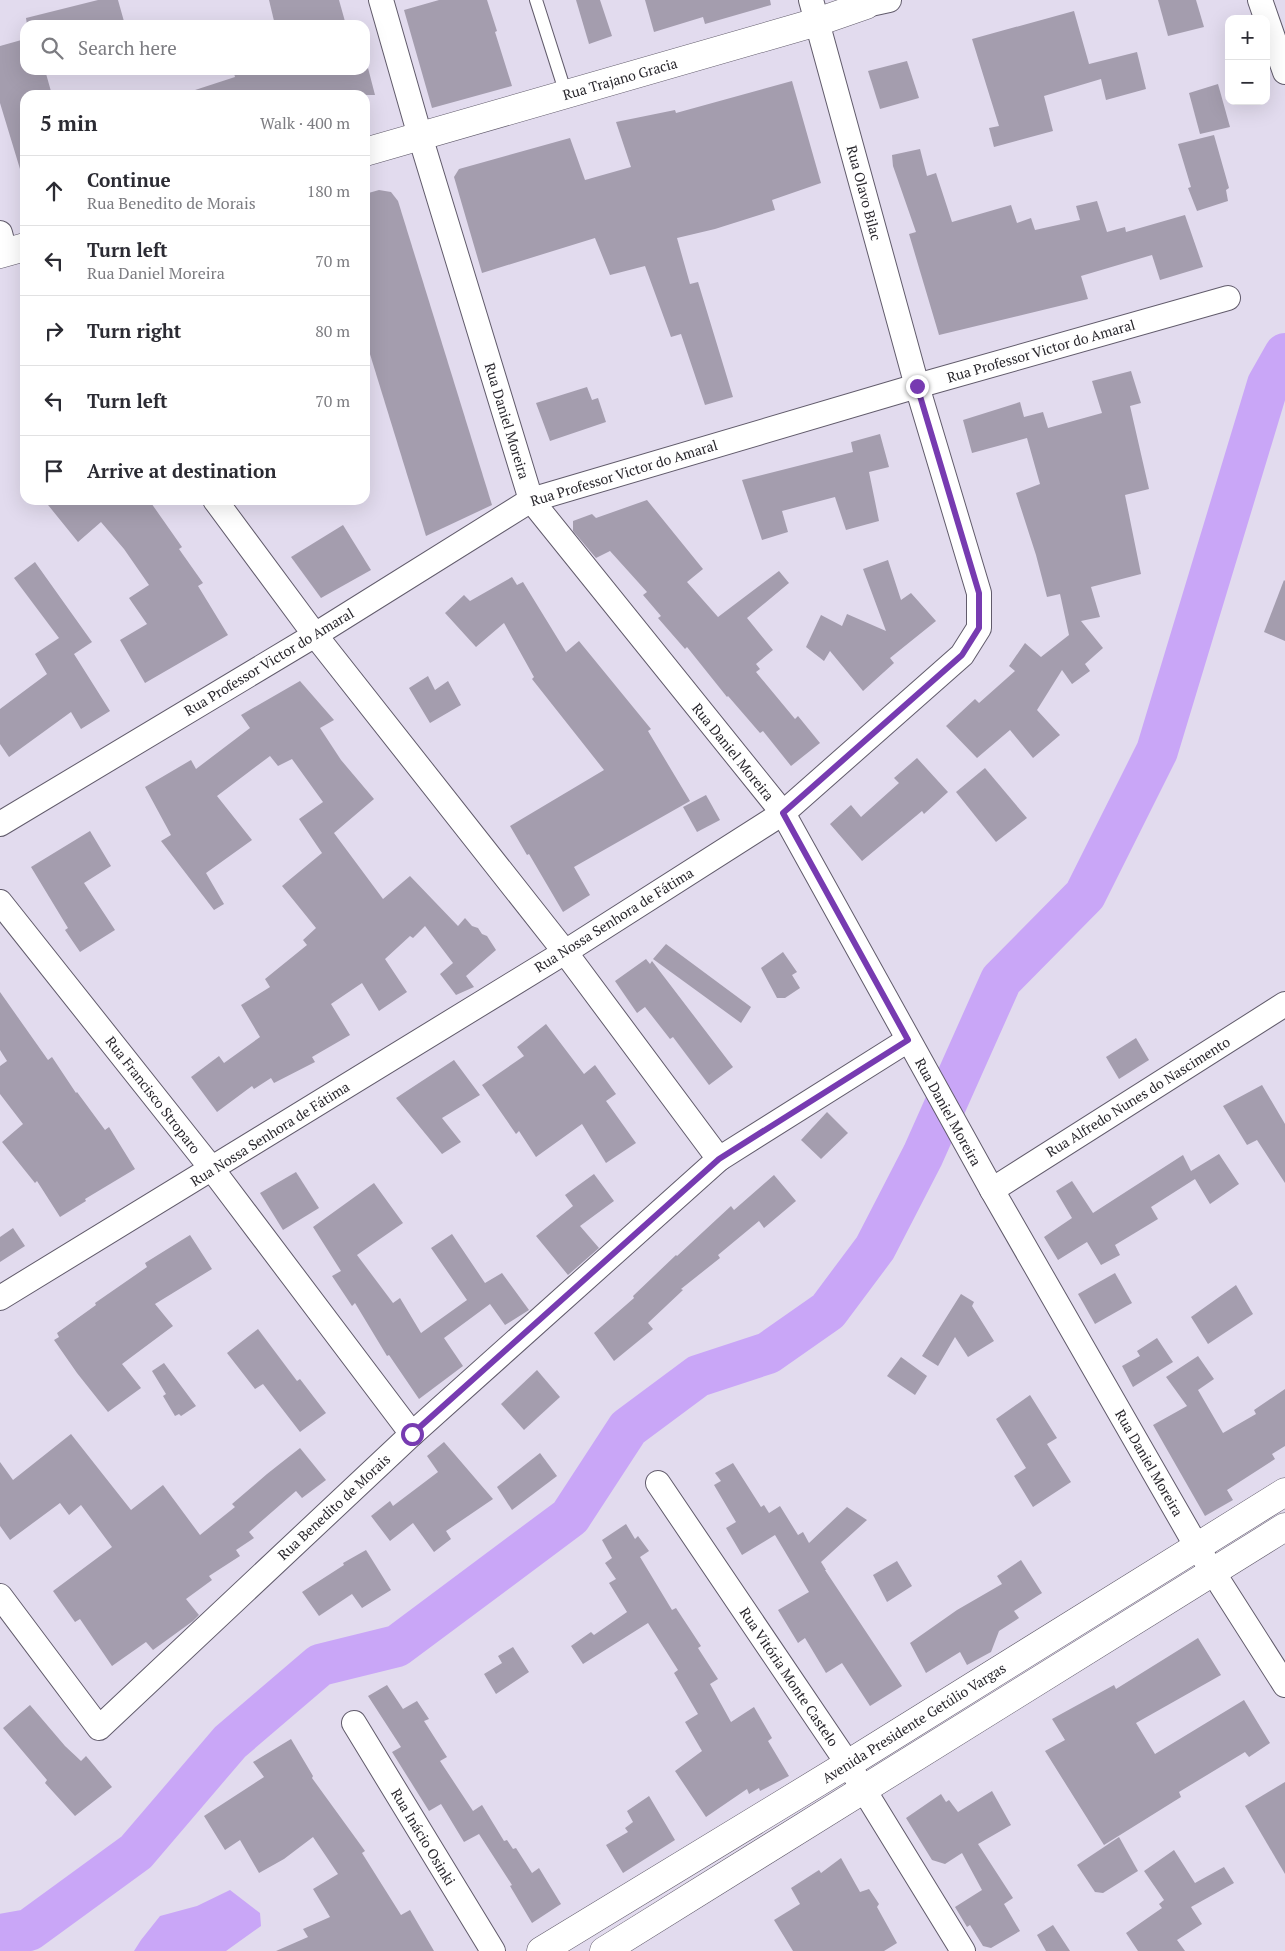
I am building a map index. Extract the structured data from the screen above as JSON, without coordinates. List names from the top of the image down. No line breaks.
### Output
{"streets":{"main road":["Rua Trajano Gracia","Avenida Presidente Getúlio Vargas"],"street":["Rua Olavo Bilac","Rua Professor Victor do Amaral","Rua Daniel Moreira","Rua Nossa Senhora de Fátima","Rua Francisco Stroparo","Rua Alfredo Nunes do Nascimento","Rua Benedito de Morais","Rua Vitória Monte Castelo","Rua Inácio Osinki"]},"crossings":[["Rua Trajano Gracia","Rua Olavo Bilac"],["Rua Trajano Gracia","Rua Daniel Moreira"],["Rua Olavo Bilac","Rua Professor Victor do Amaral"],["Rua Olavo Bilac","Rua Nossa Senhora de Fátima"],["Rua Professor Victor do Amaral","Rua Daniel Moreira"],["Rua Professor Victor do Amaral","Rua Nossa Senhora de Fátima"],["Rua Daniel Moreira","Rua Nossa Senhora de Fátima"],["Rua Daniel Moreira","Rua Alfredo Nunes do Nascimento"],["Rua Daniel Moreira","Rua Benedito de Morais"],["Rua Daniel Moreira","Avenida Presidente Getúlio Vargas"],["Rua Nossa Senhora de Fátima","Rua Francisco Stroparo"],["Rua Francisco Stroparo","Rua Benedito de Morais"],["Rua Vitória Monte Castelo","Avenida Presidente Getúlio Vargas"]],"page":{"map_buttons":["+","−"],"search":"Search here","heading":["5 min","Walk · 400 m"],"list":[["Continue","Rua Benedito de Morais","180 m"],["Turn left","Rua Daniel Moreira","70 m"],["Turn right","80 m"],["Turn left","70 m"],"Arrive at destination"]}}
